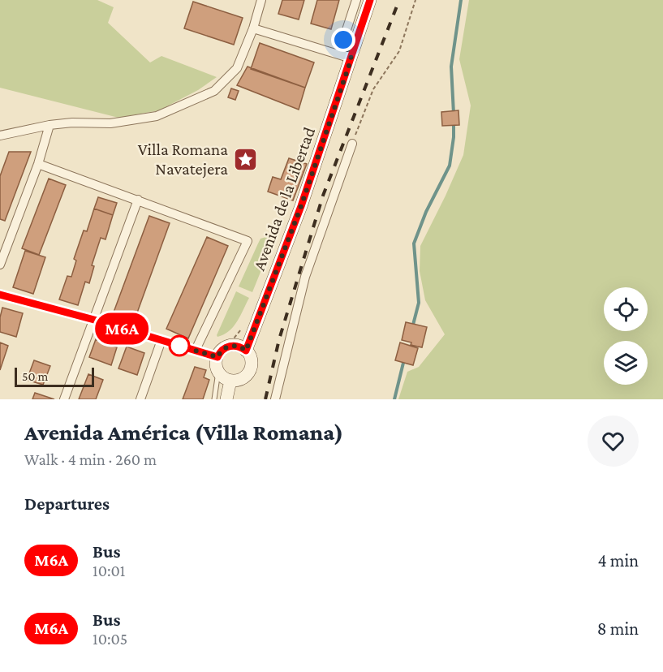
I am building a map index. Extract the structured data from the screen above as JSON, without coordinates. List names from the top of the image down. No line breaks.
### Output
{"streets":{"main road":["Avenida de la Libertad"]},"places":{"place":["Villa Romana Navatejera"]},"lines":["bus line M6A"],"scale_bar":"50 m","page":{"on_map":"M6A","scale":"50 m","heading":[["Avenida América (Villa Romana)","Walk · 4 min · 260 m"],"Departures"],"list":[{"mark":"M6A","name":"Bus","note":"10:01","value":"4 min"},{"mark":"M6A","name":"Bus","note":"10:05","value":"8 min"}]}}
